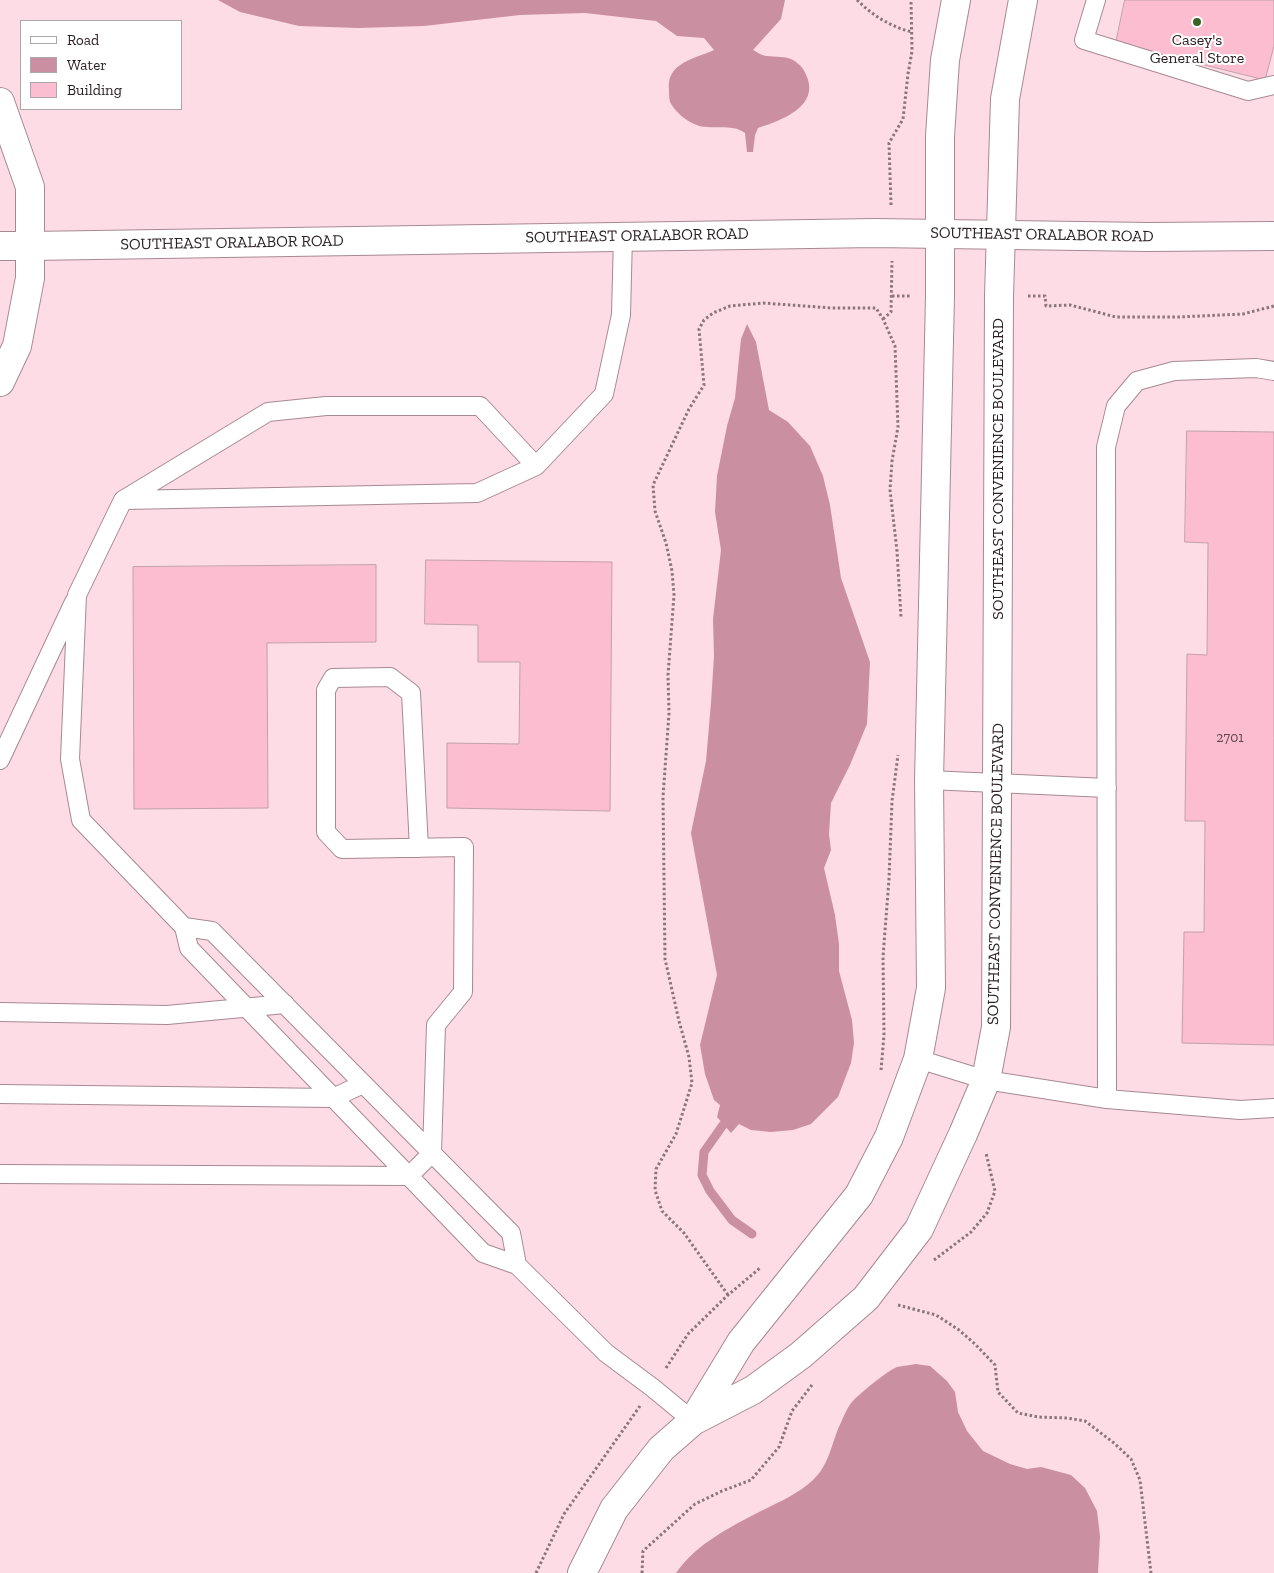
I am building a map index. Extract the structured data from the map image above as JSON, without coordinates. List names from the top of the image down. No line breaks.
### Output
{"streets":{"main road":["SOUTHEAST ORALABOR ROAD","SOUTHEAST CONVENIENCE BOULEVARD"]},"crossings":[["SOUTHEAST ORALABOR ROAD","SOUTHEAST CONVENIENCE BOULEVARD"]],"places":["Casey's General Store"],"house_numbers":["2701"],"legend":["Road","Water","Building"]}
